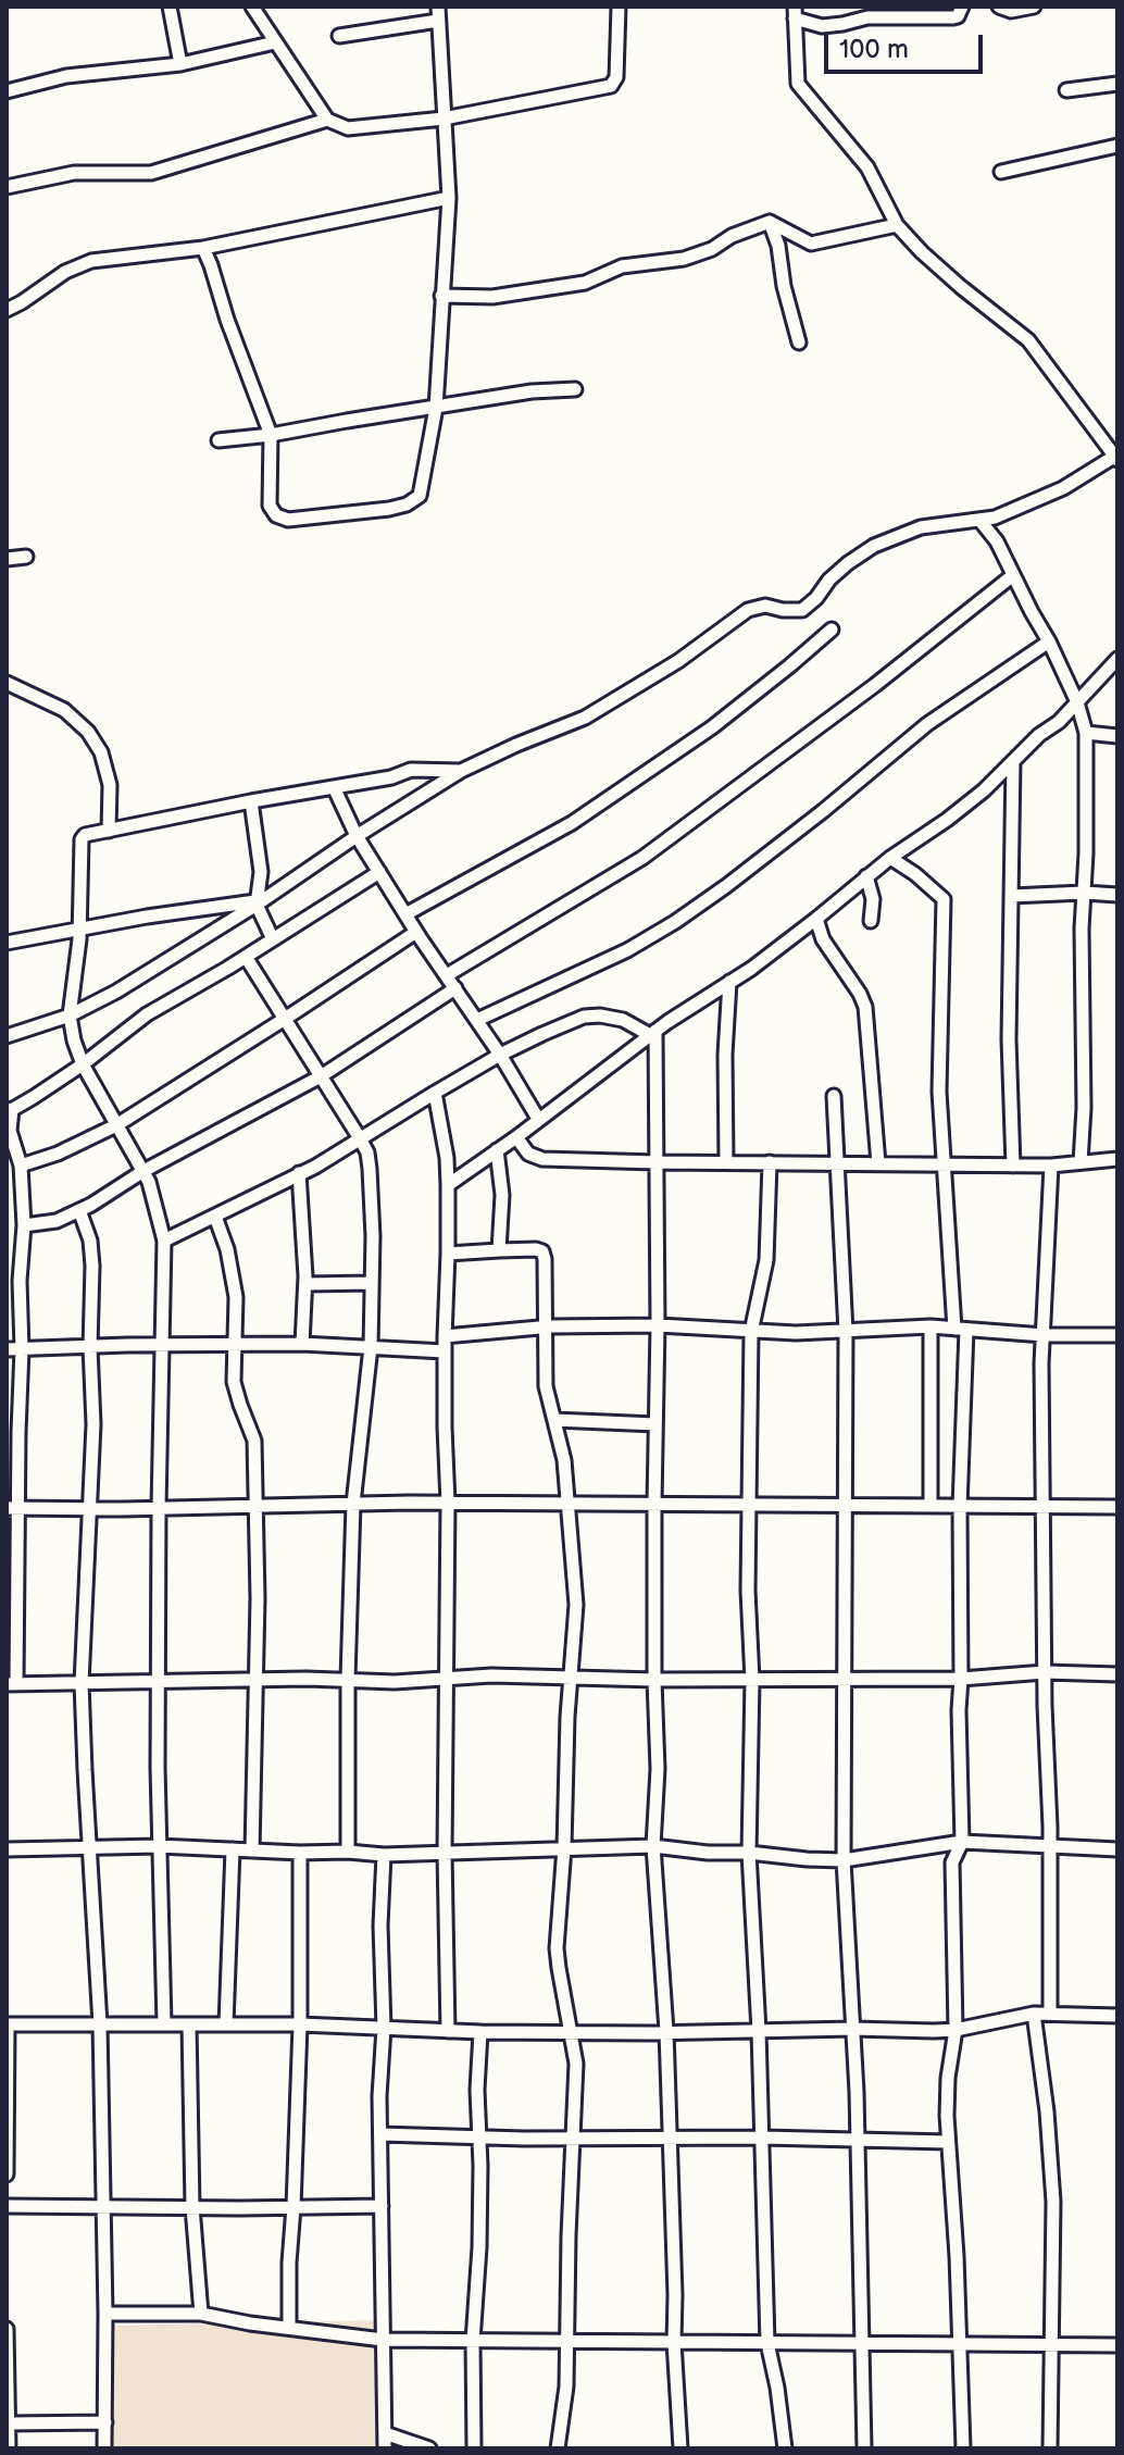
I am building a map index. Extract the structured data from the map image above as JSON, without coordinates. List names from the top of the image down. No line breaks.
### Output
{"scale_bar":"100 m"}
